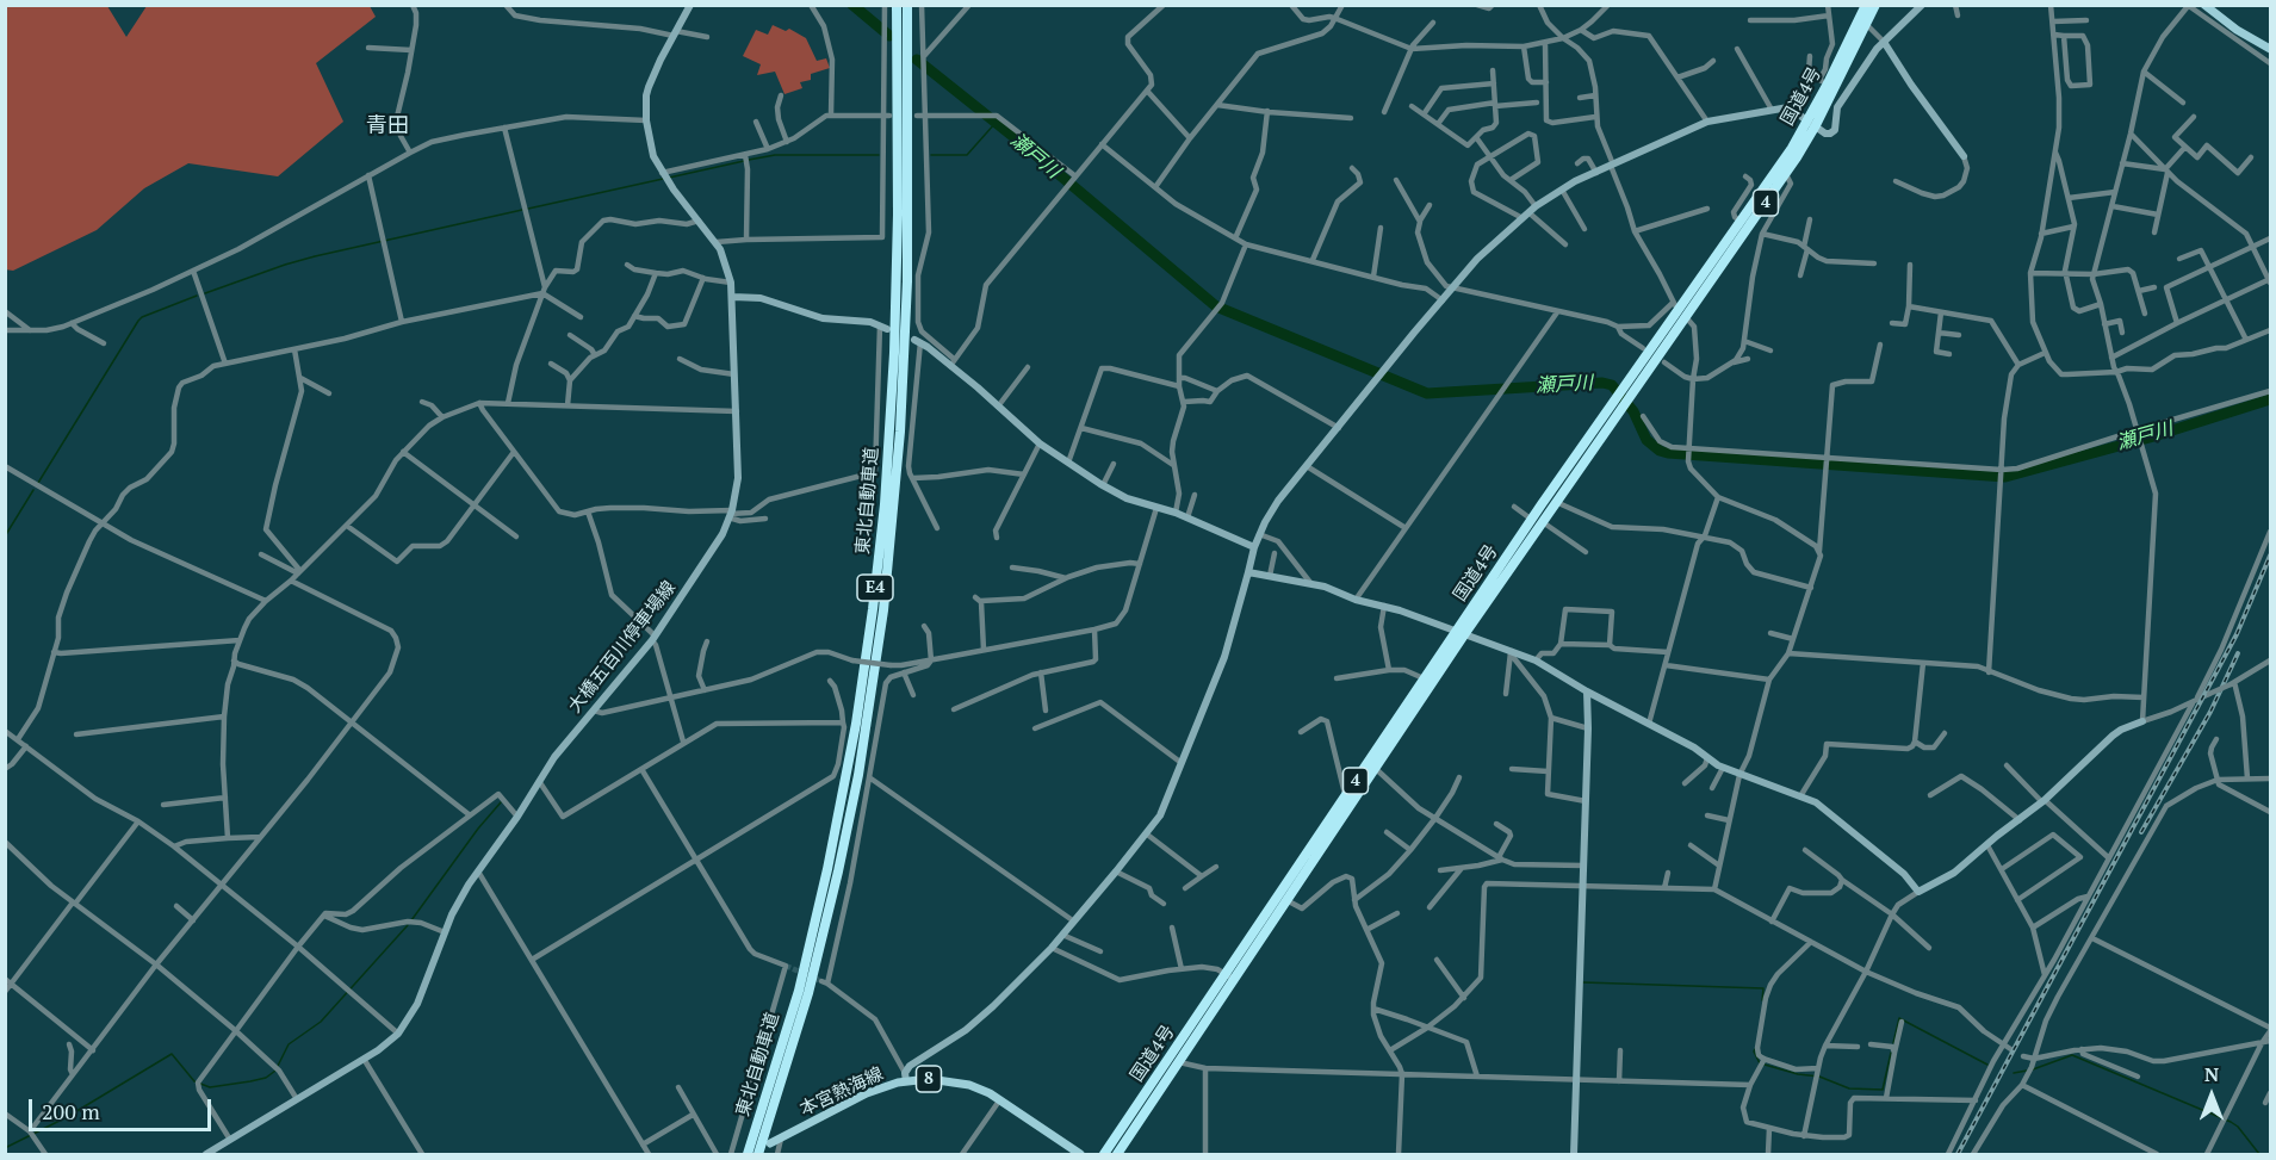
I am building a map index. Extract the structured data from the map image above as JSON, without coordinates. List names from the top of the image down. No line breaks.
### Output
{"streets":{"highway":["国道4号","4","東北自動車道","E4"],"main road":["8","本宮熱海線"],"street":["大橋五百川停車場線"]},"districts":["青田"],"water":["瀬戸川"],"scale_bar":"200 m","north":"top"}
